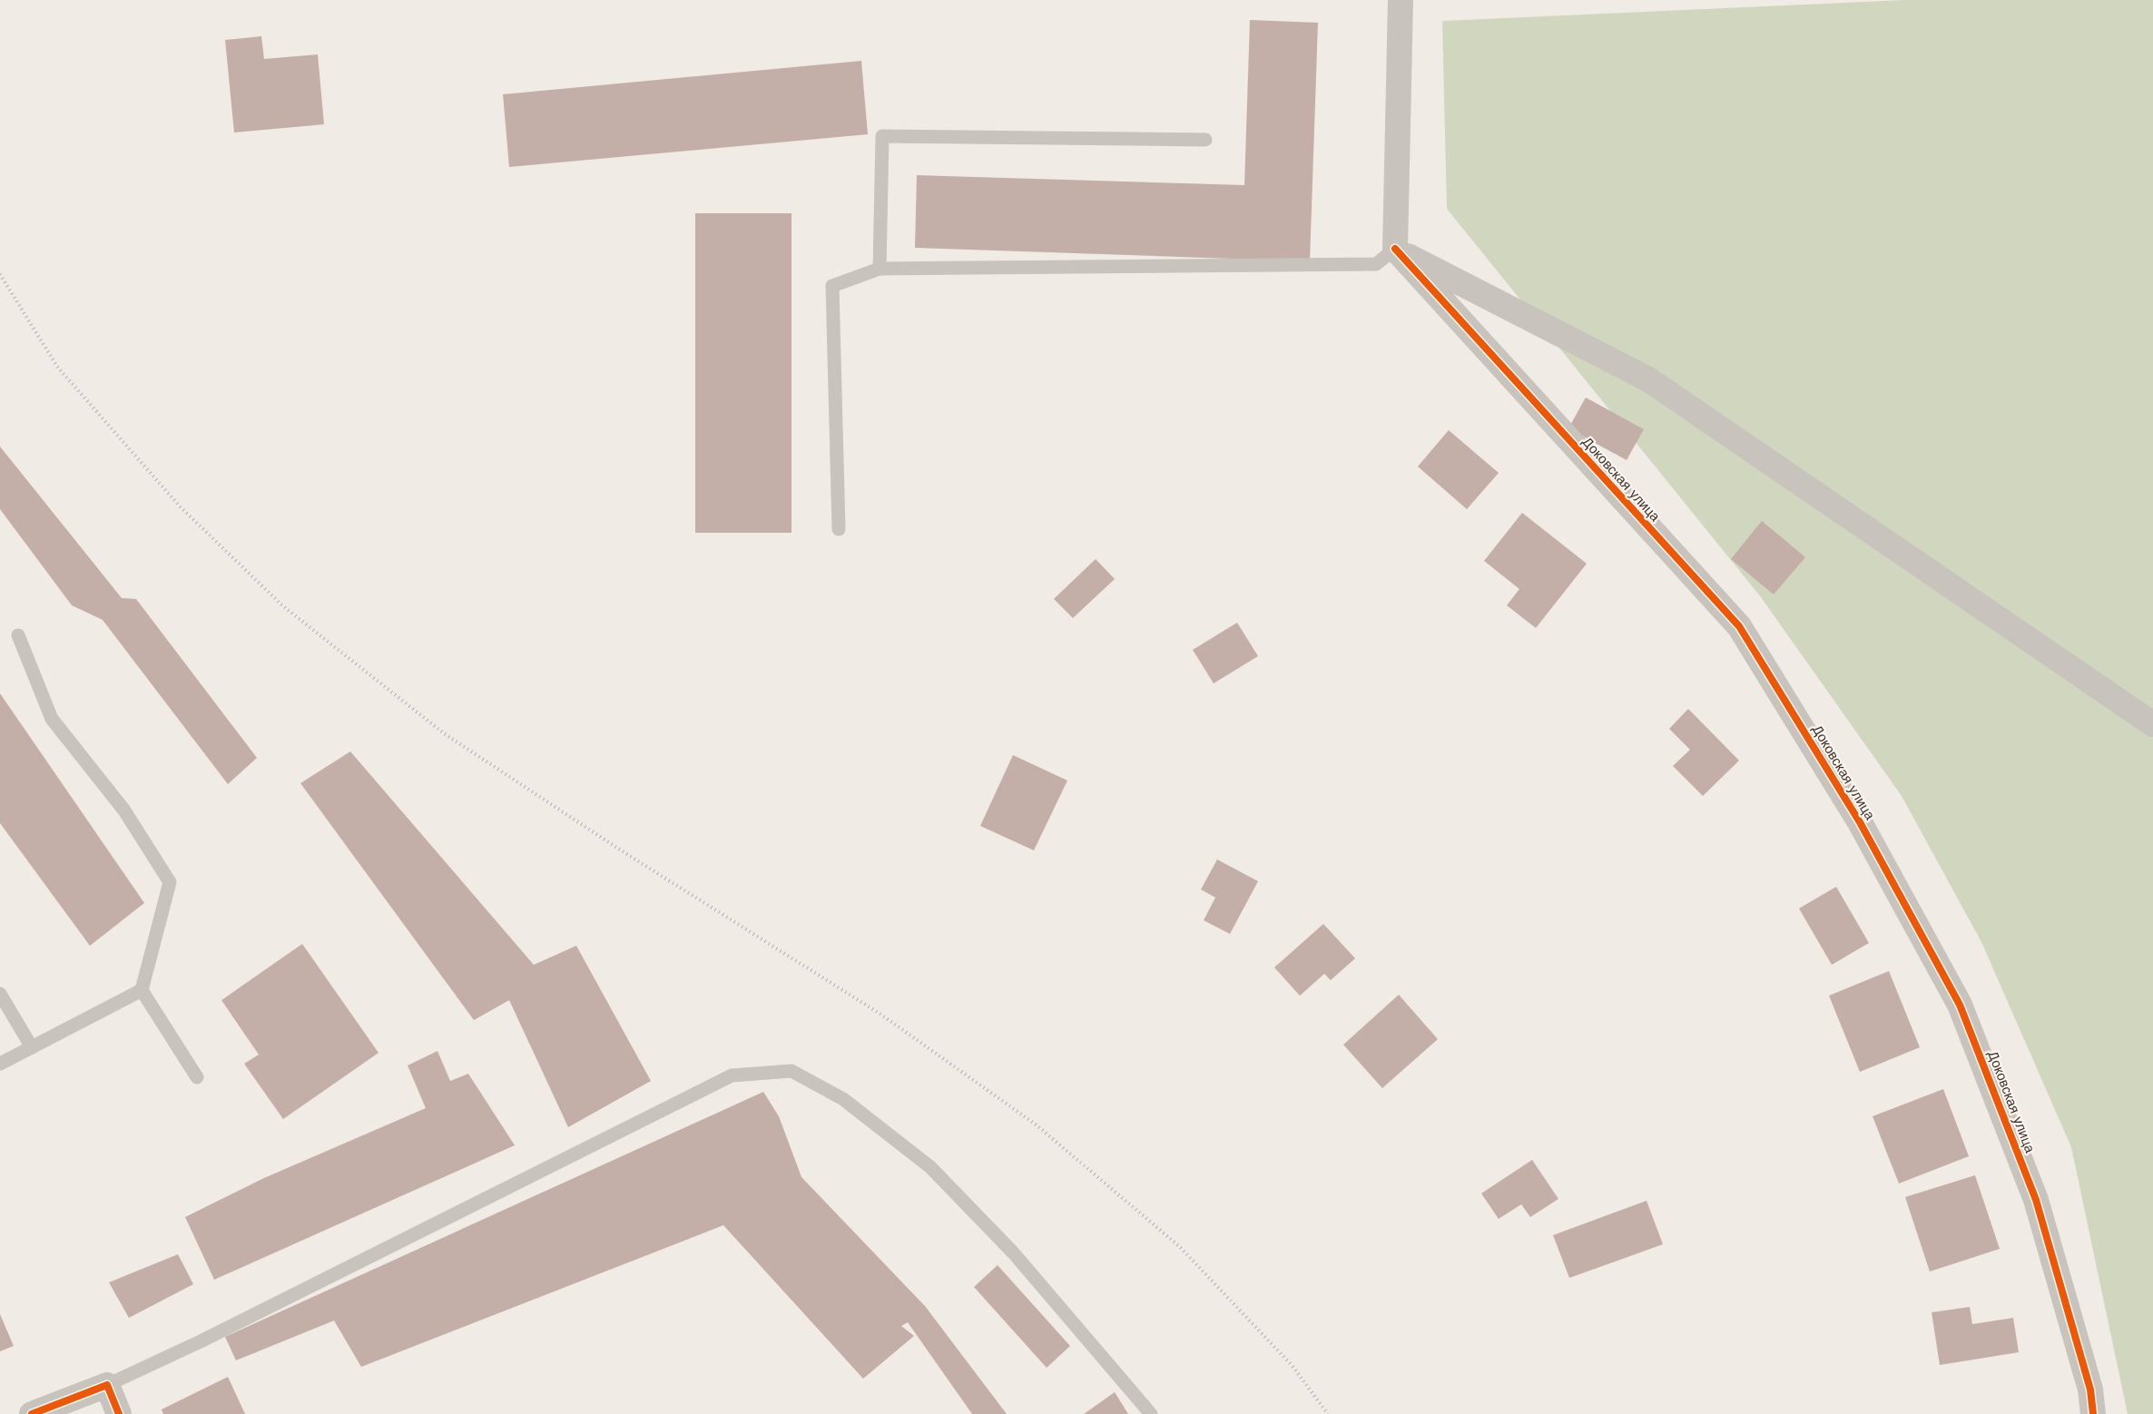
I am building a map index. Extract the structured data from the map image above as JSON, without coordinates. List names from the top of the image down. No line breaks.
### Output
{"streets":{"street":["Доковская улица"]}}
